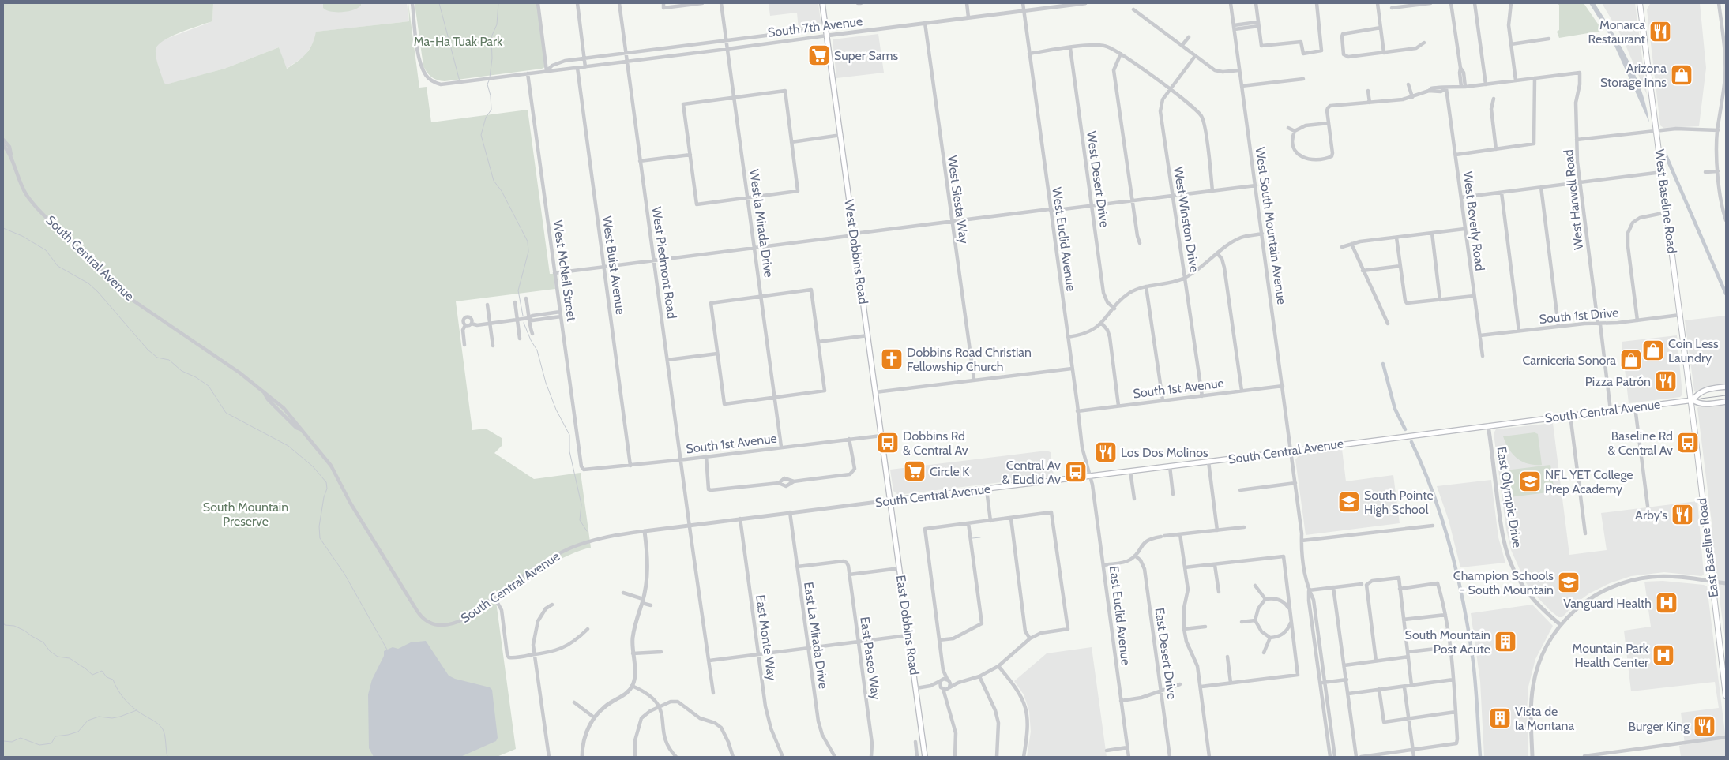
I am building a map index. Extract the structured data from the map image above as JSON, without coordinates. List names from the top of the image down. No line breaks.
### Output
{"streets":{"main road":["West Baseline Road","West Dobbins Road","South Central Avenue","East Baseline Road","East Dobbins Road"],"street":["South 7th Avenue","West Desert Drive","West Siesta Way","West Harwell Road","West Winston Drive","West Beverly Road","West la Mirada Drive","West South Mountain Avenue","West Euclid Avenue","West Piedmont Road","West Buist Avenue","West McNeil Street","South 1st Drive","South 1st Avenue","East Olympic Drive","East Euclid Avenue","East La Mirada Drive","East Monte Way","East Desert Drive","East Paseo Way"]},"crossings":[["South 7th Avenue","West Siesta Way"],["South 7th Avenue","West la Mirada Drive"],["South 7th Avenue","West Euclid Avenue"],["South 7th Avenue","West Dobbins Road"],["South 7th Avenue","West Piedmont Road"],["South 7th Avenue","West Buist Avenue"],["South 7th Avenue","West McNeil Street"],["West Harwell Road","South Central Avenue"],["West Harwell Road","South 1st Drive"],["West Baseline Road","South Central Avenue"],["West Baseline Road","South 1st Drive"],["West Baseline Road","East Baseline Road"],["West Winston Drive","South 1st Avenue"],["West Beverly Road","South 1st Drive"],["West la Mirada Drive","South 1st Avenue"],["West South Mountain Avenue","South Central Avenue"],["West South Mountain Avenue","South 1st Avenue"],["West Euclid Avenue","South Central Avenue"],["West Euclid Avenue","South 1st Avenue"],["West Euclid Avenue","East Euclid Avenue"],["West Dobbins Road","South Central Avenue"],["West Dobbins Road","South 1st Avenue"],["West Dobbins Road","East Dobbins Road"],["South Central Avenue","West Piedmont Road"],["South Central Avenue","East Olympic Drive"],["South Central Avenue","East Baseline Road"],["South Central Avenue","East Euclid Avenue"],["South Central Avenue","East Dobbins Road"],["South Central Avenue","East La Mirada Drive"],["South Central Avenue","East Monte Way"],["West Piedmont Road","South 1st Avenue"],["West Buist Avenue","South 1st Avenue"],["West McNeil Street","South 1st Avenue"],["East La Mirada Drive","East Paseo Way"]],"parks":["Ma-Ha Tuak Park","South Mountain Preserve"],"places":{"restaurant":["Monarca Restaurant","Pizza Patrón","Los Dos Molinos","Arby's","Burger King"],"supermarket":["Super Sams","Circle K"],"shop":["Arizona Storage Inns","Coin Less Laundry","Carniceria Sonora"],"church":["Dobbins Road Christian Fellowship Church"],"bus stop":["Dobbins Rd & Central Av","Baseline Rd & Central Av","Central Av & Euclid Av"],"school or university":["NFL YET College Prep Academy","South Pointe High School","Champion Schools - South Mountain"],"hospital":["Vanguard Health","Mountain Park Health Center"],"building":["South Mountain Post Acute","Vista de la Montana"]}}
